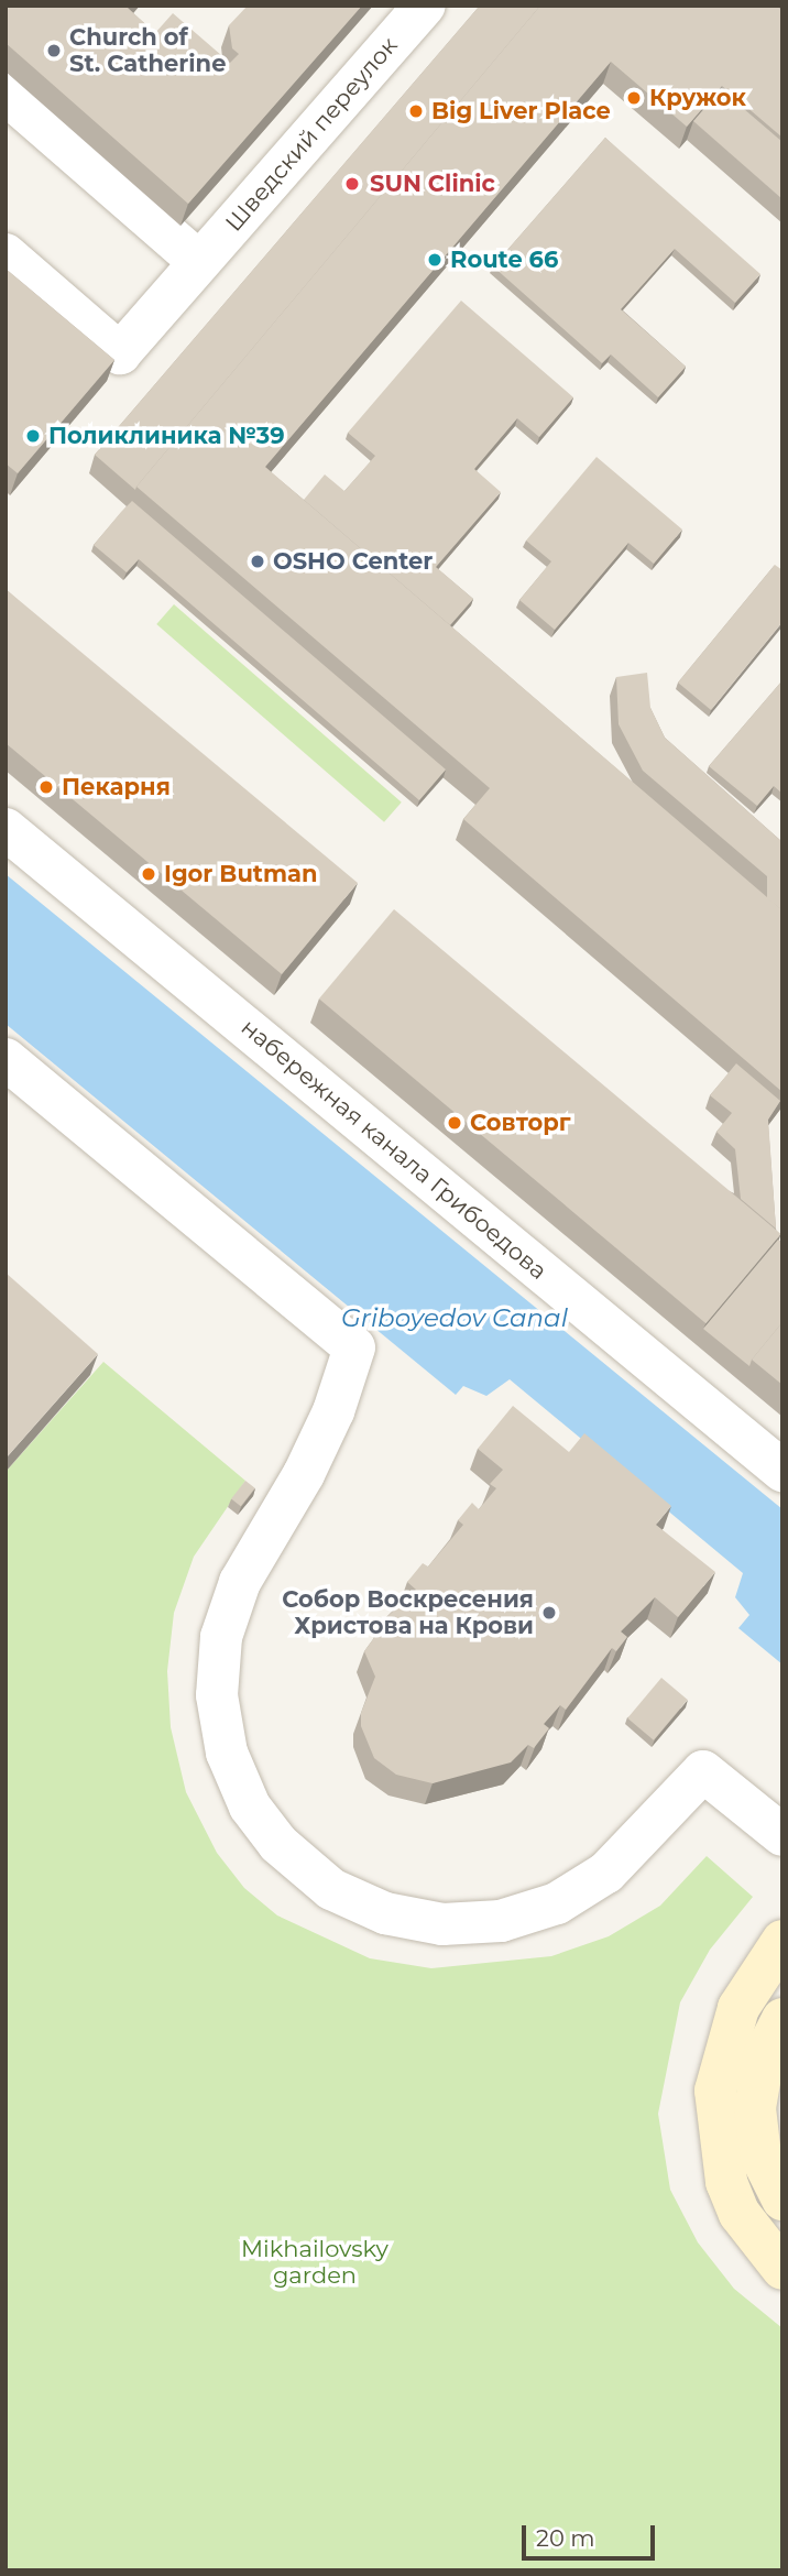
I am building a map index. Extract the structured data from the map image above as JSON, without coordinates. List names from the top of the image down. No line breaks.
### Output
{"streets":{"street":["Шведский переулок","набережная канала Грибоедова"]},"water":["Griboyedov Canal"],"parks":["Mikhailovsky garden"],"places":["Church of St. Catherine","Кружок","Big Liver Place","SUN Clinic","Route 66","Поликлиника №39","OSHO Center","Пекарня","Igor Butman","Совторг","Собор Воскресения Христова на Крови"],"scale_bar":"20 m"}
